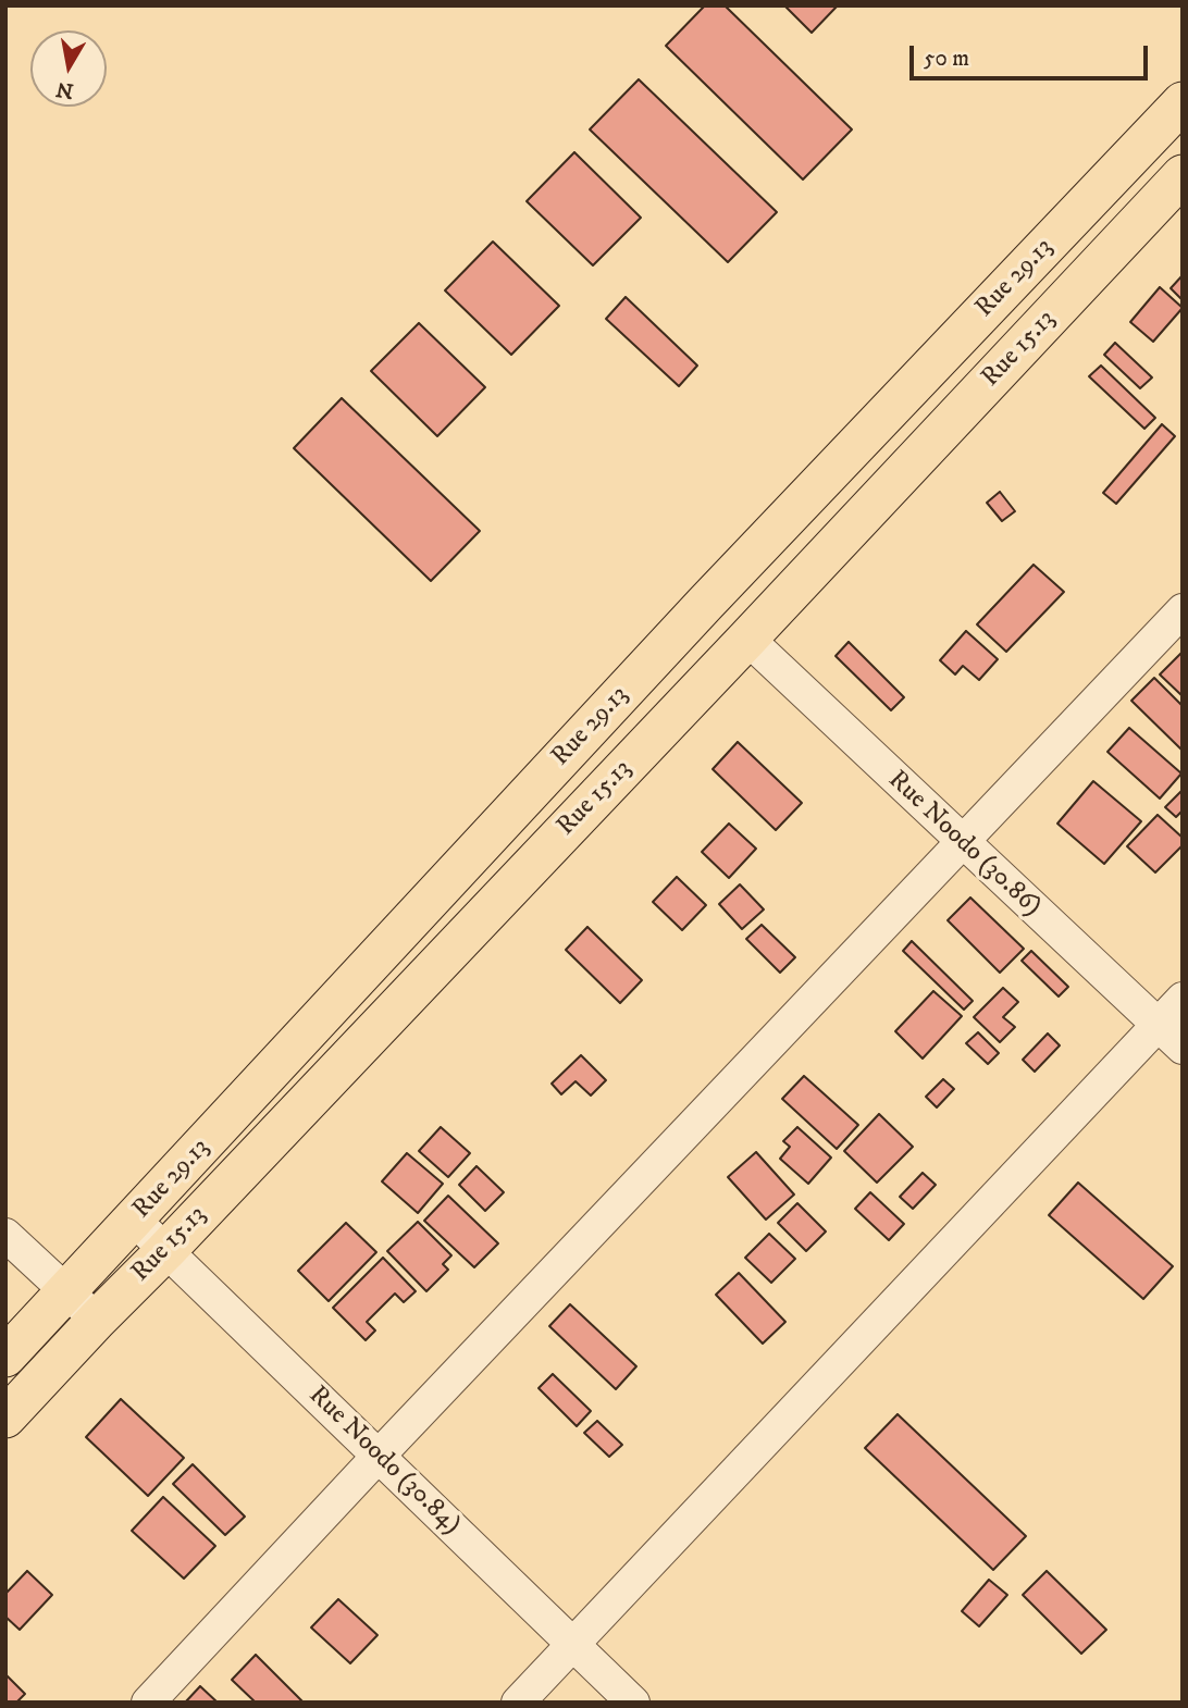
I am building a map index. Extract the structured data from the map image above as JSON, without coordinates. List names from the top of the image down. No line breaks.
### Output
{"streets":{"main road":["Rue 29.13","Rue 15.13"],"street":["Rue Noodo (30.86)","Rue Noodo (30.84)"]},"crossings":[["Rue 29.13","Rue Noodo (30.84)"],["Rue 15.13","Rue Noodo (30.86)"],["Rue 15.13","Rue Noodo (30.84)"]],"scale_bar":"50 m","north":"bottom"}
